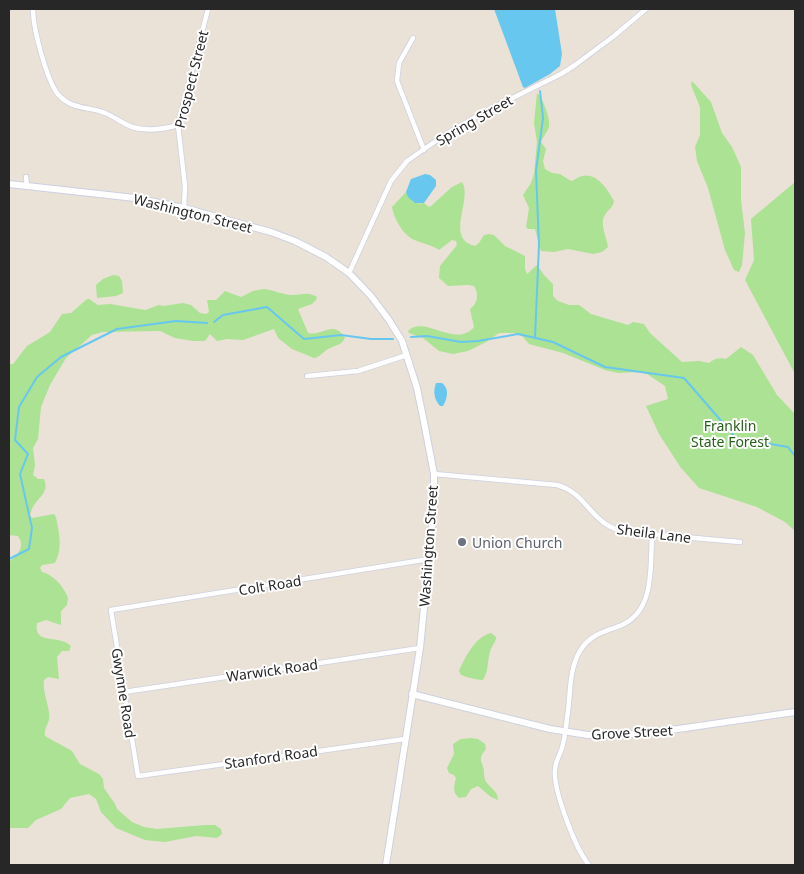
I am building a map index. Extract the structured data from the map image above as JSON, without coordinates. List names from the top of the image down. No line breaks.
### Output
{"streets":{"main road":["Washington Street","Grove Street"],"street":["Prospect Street","Spring Street","Sheila Lane","Colt Road","Warwick Road","Gwynne Road","Stanford Road"]},"crossings":[["Prospect Street","Washington Street"],["Spring Street","Washington Street"],["Washington Street","Sheila Lane"],["Washington Street","Colt Road"],["Washington Street","Warwick Road"],["Washington Street","Grove Street"],["Washington Street","Stanford Road"],["Colt Road","Gwynne Road"],["Warwick Road","Gwynne Road"],["Gwynne Road","Stanford Road"]],"parks":["Franklin State Forest"],"places":["Union Church"]}
